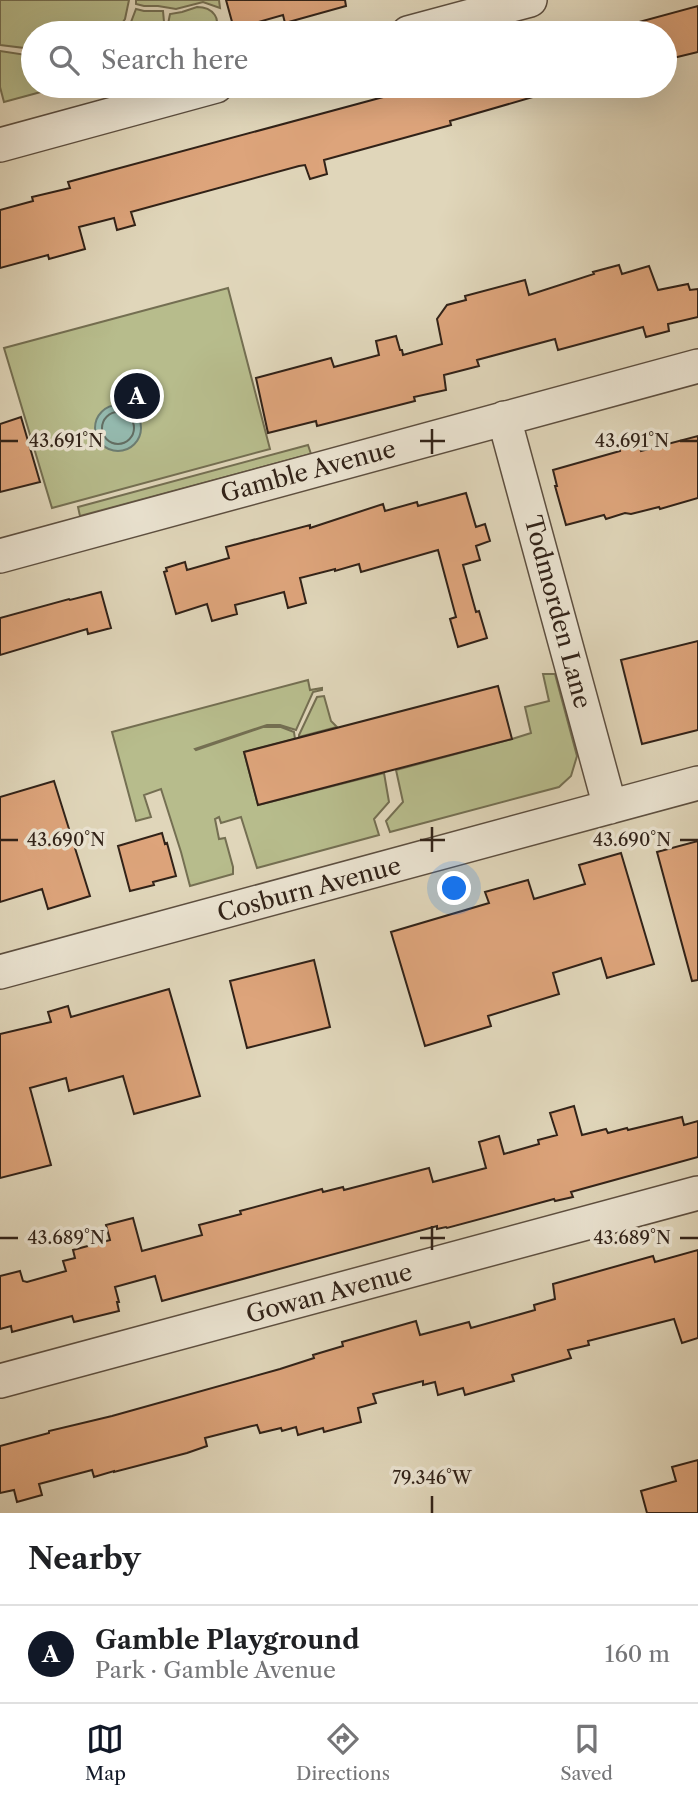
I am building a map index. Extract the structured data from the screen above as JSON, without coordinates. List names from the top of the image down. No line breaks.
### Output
{"streets":{"street":["Gamble Avenue","Todmorden Lane","Cosburn Avenue","Gowan Avenue"]},"crossings":[["Gamble Avenue","Todmorden Lane"],["Todmorden Lane","Cosburn Avenue"]],"page":{"search":"Search here","pins":"A","heading":"Nearby","list":[{"mark":"A","name":"Gamble Playground","note":"Park · Gamble Avenue","value":"160 m"}],"nav":["Map","Directions","Saved"]},"coordinates":["43.691°N","43.690°N","43.689°N","79.346°W"]}
